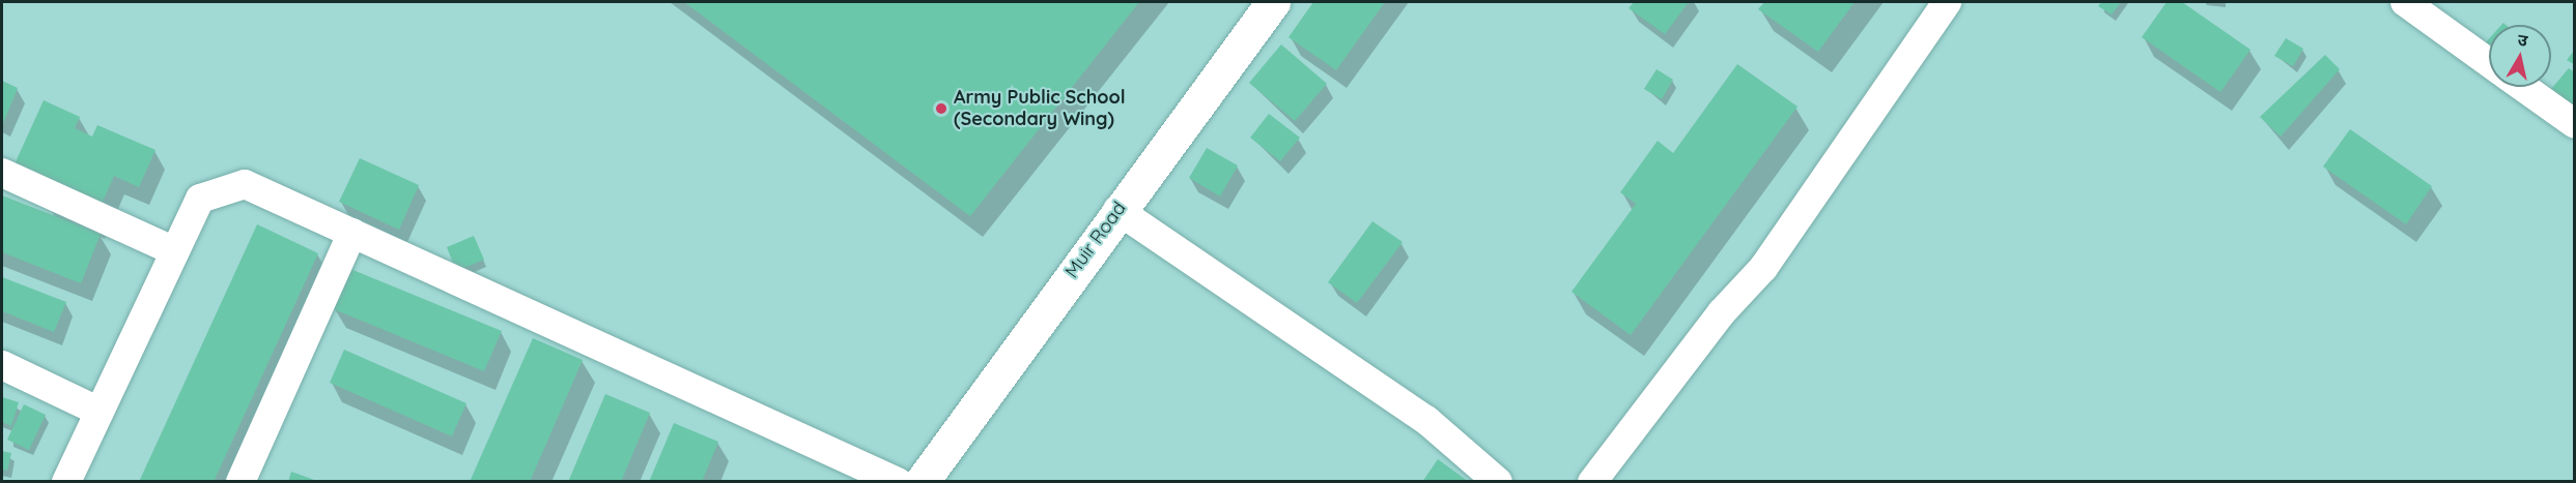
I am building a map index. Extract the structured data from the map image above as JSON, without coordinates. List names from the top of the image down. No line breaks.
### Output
{"streets":{"main road":["Muir Road"]},"places":["Army Public School (Secondary Wing)"],"north":"top"}
